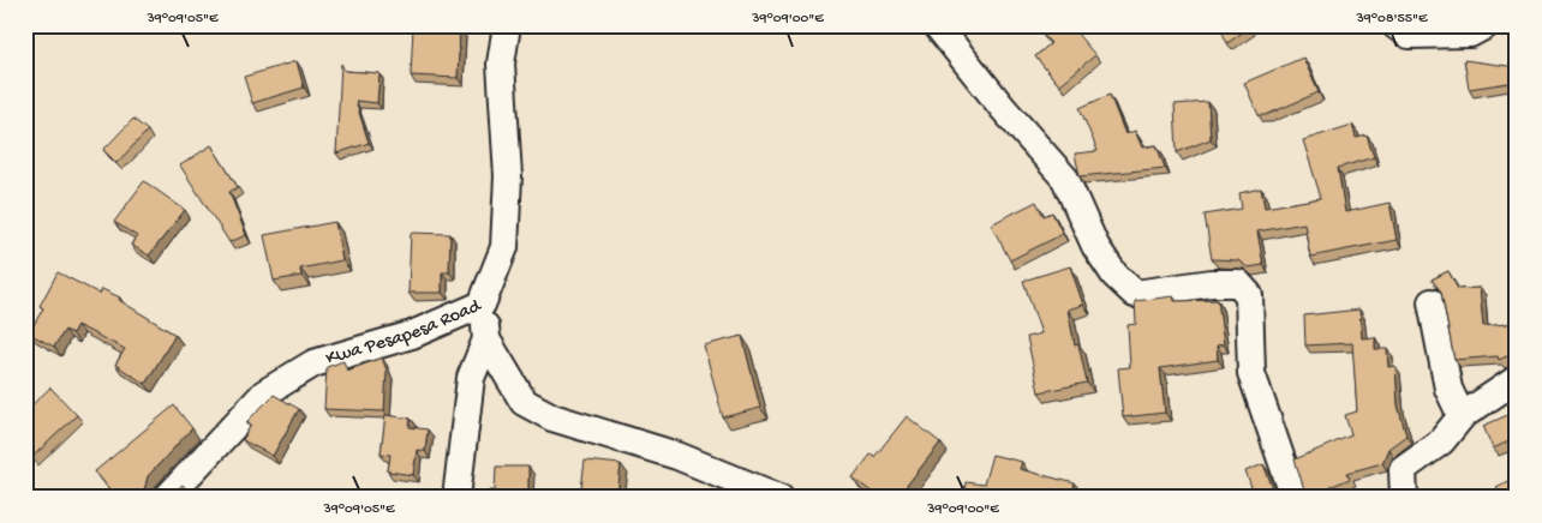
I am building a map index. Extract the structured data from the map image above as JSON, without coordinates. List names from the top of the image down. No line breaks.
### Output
{"streets":{"street":["Kwa Pesapesa Road"]},"coordinates":["39°09'05\"E","39°09'00\"E","39°08'55\"E"]}
